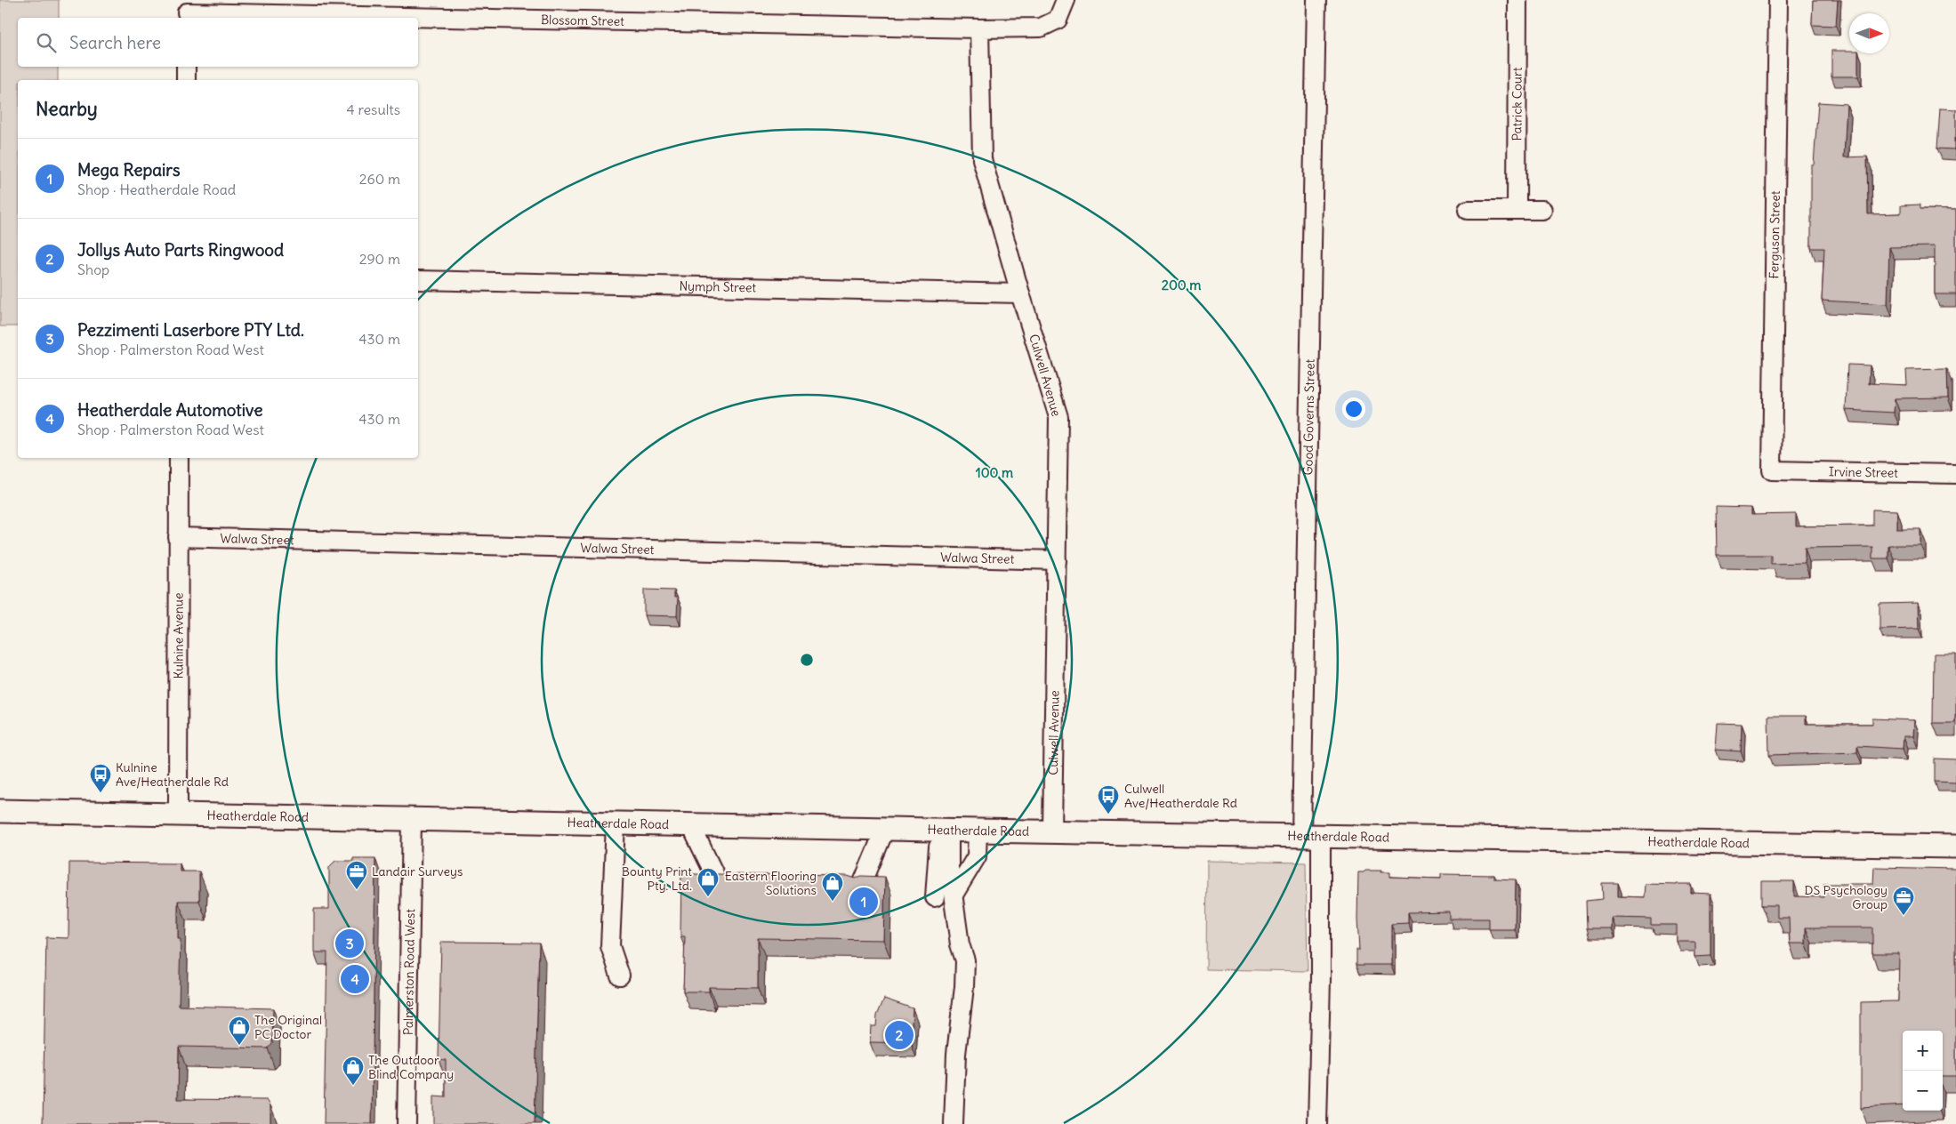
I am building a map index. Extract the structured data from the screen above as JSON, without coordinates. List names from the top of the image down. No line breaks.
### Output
{"streets":{"main road":["Heatherdale Road"],"street":["Blossom Street","Patrick Court","Ferguson Street","Nymph Street","Culwell Avenue","Good Governs Street","Irvine Street","Walwa Street","Kulnine Avenue","Palmerston Road West"]},"crossings":[["Blossom Street","Culwell Avenue"],["Ferguson Street","Irvine Street"],["Nymph Street","Culwell Avenue"],["Culwell Avenue","Walwa Street"],["Culwell Avenue","Heatherdale Road"],["Good Governs Street","Heatherdale Road"],["Walwa Street","Kulnine Avenue"],["Kulnine Avenue","Heatherdale Road"],["Heatherdale Road","Palmerston Road West"]],"places":{"bus stop":["Kulnine Ave/Heatherdale Rd","Culwell Ave/Heatherdale Rd"],"office":["Landair Surveys","DS Psychology Group"],"shop":["Bounty Print Pty. Ltd.","Eastern Flooring Solutions","The Original PC Doctor","The Outdoor Blind Company"]},"north":"right","page":{"search":"Search here","heading":["Nearby","4 results"],"list":[{"mark":"1","name":"Mega Repairs","note":"Shop · Heatherdale Road","value":"260 m"},{"mark":"2","name":"Jollys Auto Parts Ringwood","note":"Shop","value":"290 m"},{"mark":"3","name":"Pezzimenti Laserbore PTY Ltd.","note":"Shop · Palmerston Road West","value":"430 m"},{"mark":"4","name":"Heatherdale Automotive","note":"Shop · Palmerston Road West","value":"430 m"}],"pins":["1","3","4","2"],"map_buttons":["+","−"]},"rings":["200 m","100 m"]}
